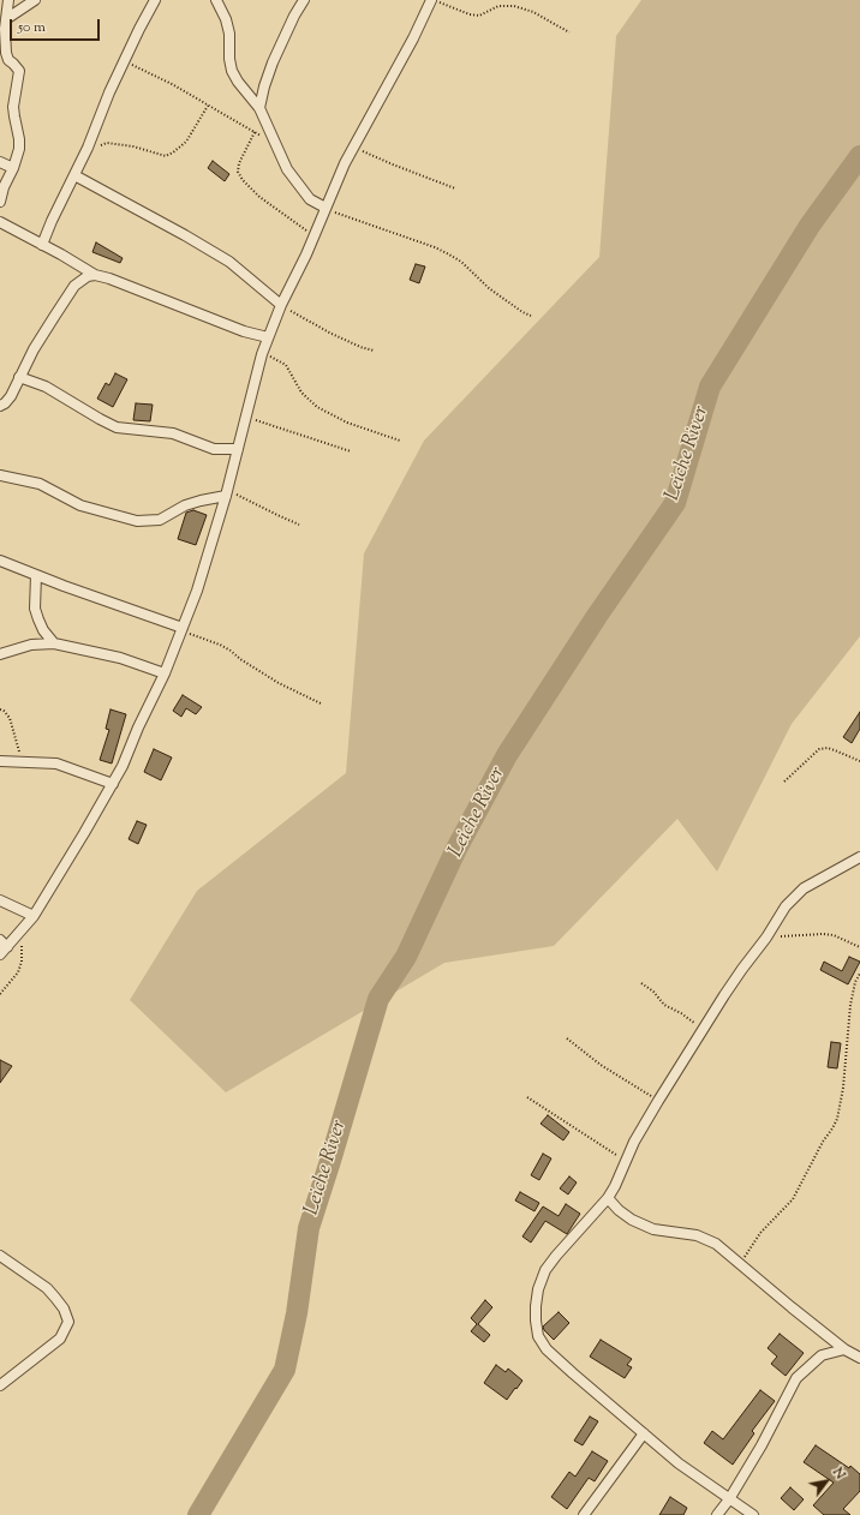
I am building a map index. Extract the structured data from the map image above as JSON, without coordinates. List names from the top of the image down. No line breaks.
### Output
{"water":["Leiche River"],"scale_bar":"50 m","north":"top right"}
